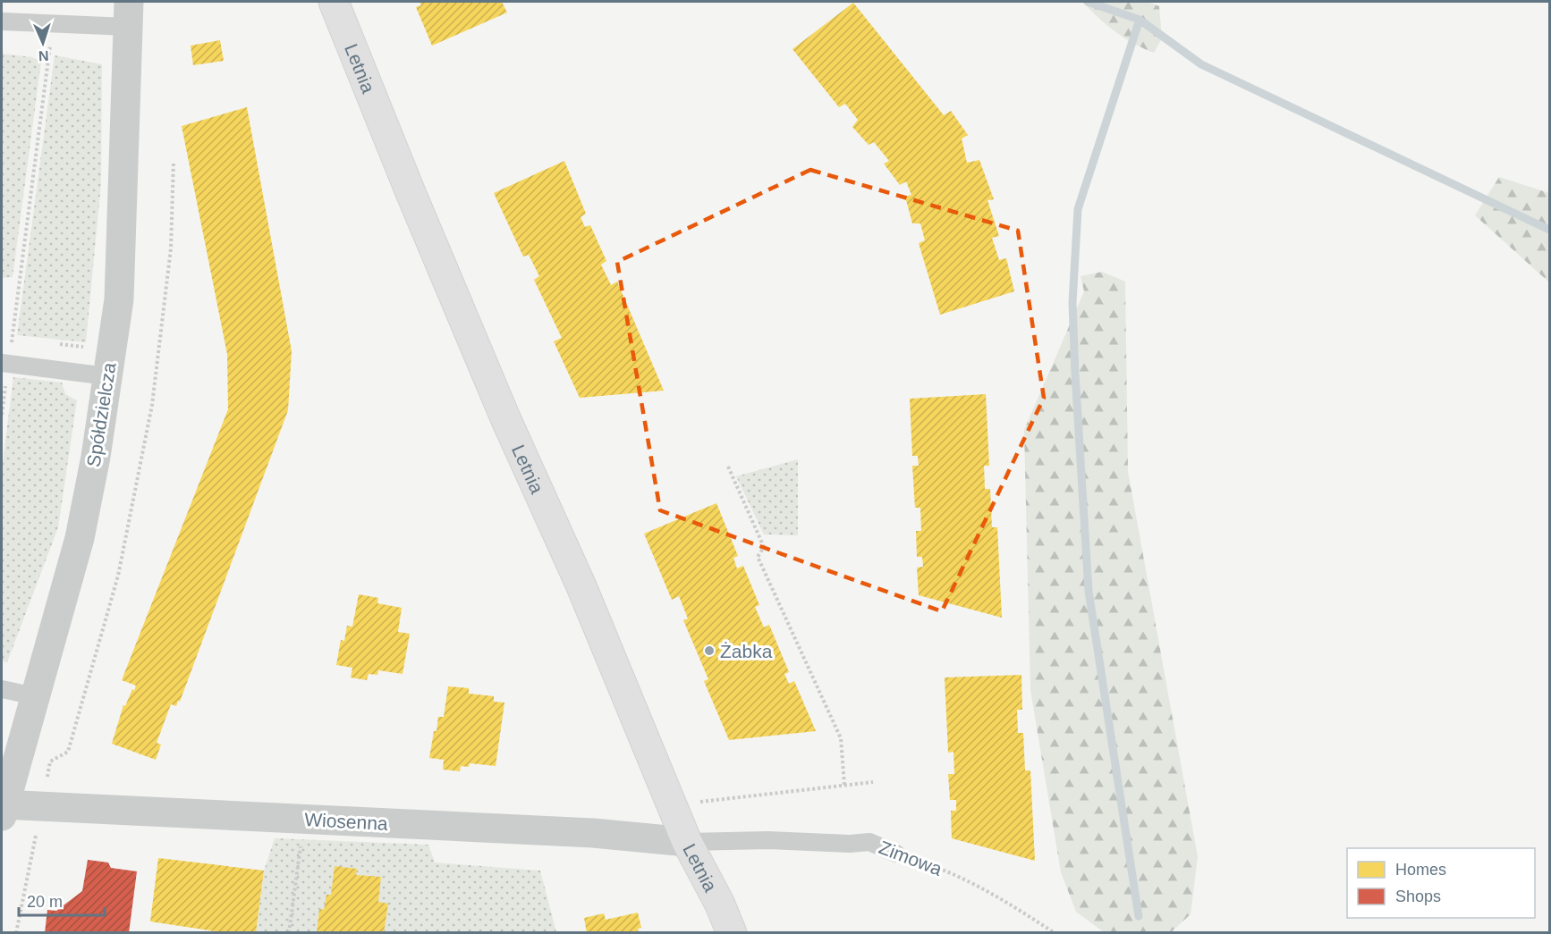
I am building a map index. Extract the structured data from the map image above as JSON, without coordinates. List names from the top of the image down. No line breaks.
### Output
{"streets":{"street":["Letnia","Spółdzielcza","Wiosenna"],"lane":["Zimowa"]},"crossings":[["Letnia","Wiosenna"],["Letnia","Zimowa"],["Spółdzielcza","Wiosenna"],["Wiosenna","Zimowa"]],"places":["Żabka"],"legend":["Homes","Shops"],"scale_bar":"20 m","north":"bottom"}
